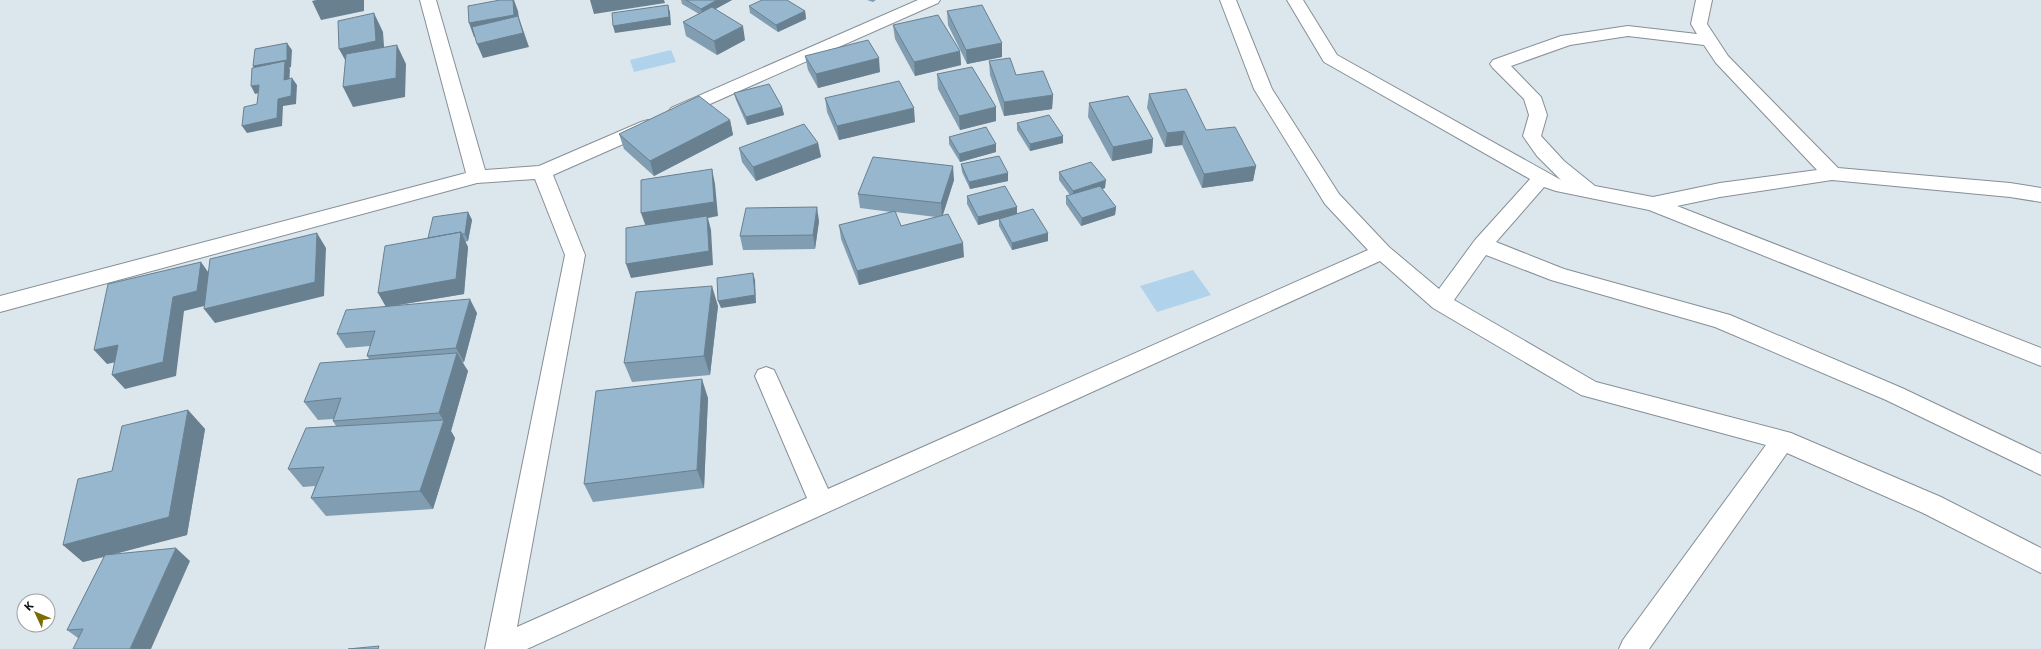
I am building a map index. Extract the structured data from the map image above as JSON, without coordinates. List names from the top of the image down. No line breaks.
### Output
{"north":"top left"}
